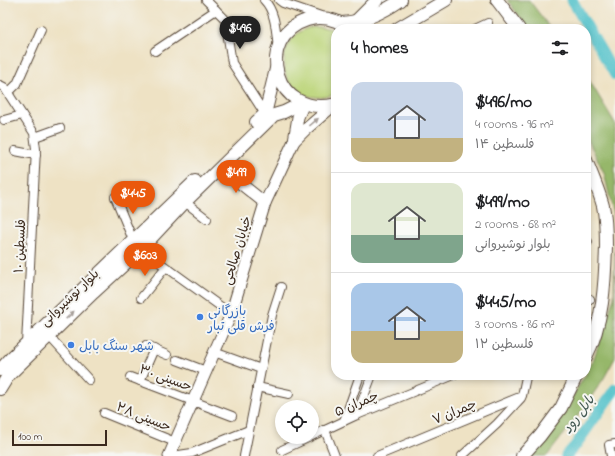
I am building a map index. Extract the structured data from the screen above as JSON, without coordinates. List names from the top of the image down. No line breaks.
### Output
{"streets":{"main road":["خيابان صالحی","بلوار نوشیروانی"],"street":["فلسطین ۱۰","حسینی ۳۰","چمران ۵","چمران ۷","حسینی ۲۸"]},"crossings":[["فلسطین ۱۰","بلوار نوشیروانی"],["خيابان صالحی","حسینی ۳۰"],["خيابان صالحی","حسینی ۲۸"]],"water":["بابل رود"],"places":["بازرگانی فرش قلی تبار","شهر سنگ بابل"],"scale_bar":"100 m","page":{"price":["$496","$499","$445","$603"],"heading":"4 homes","list":[{"name":"$496/mo","note":"4 rooms · 96 m² · فلسطین ۱۴"},{"name":"$499/mo","note":"2 rooms · 68 m² · بلوار نوشیروانی"},{"name":"$445/mo","note":"3 rooms · 86 m² · فلسطین ۱۲"}],"scale":"100 m"}}
